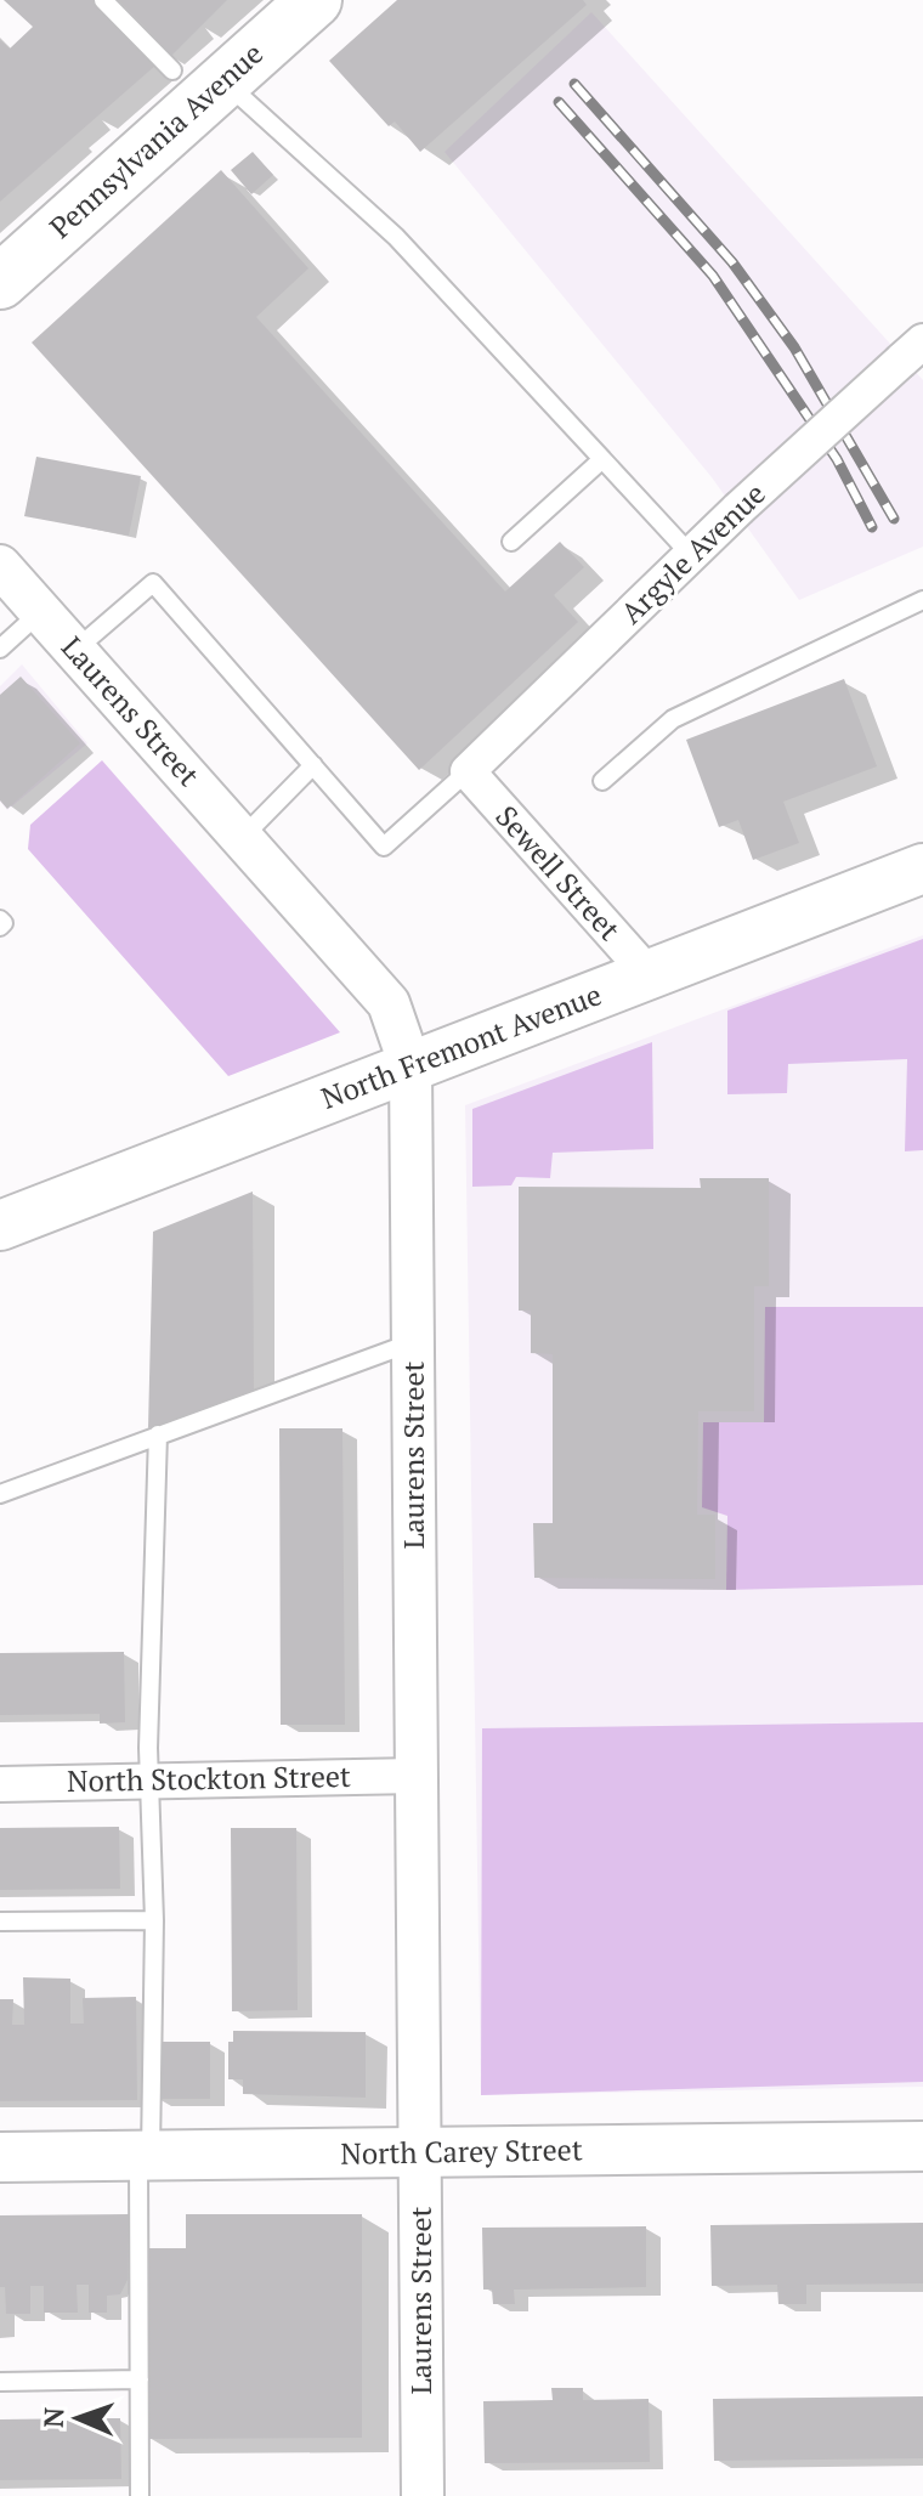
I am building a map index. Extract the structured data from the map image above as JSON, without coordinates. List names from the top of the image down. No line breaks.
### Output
{"streets":{"main road":["Pennsylvania Avenue","North Fremont Avenue","North Carey Street"],"street":["Argyle Avenue","Laurens Street","Sewell Street","North Stockton Street"]},"crossings":[["Argyle Avenue","Sewell Street"],["Laurens Street","North Fremont Avenue"],["Laurens Street","North Stockton Street"],["Laurens Street","North Carey Street"],["Sewell Street","North Fremont Avenue"]],"north":"left"}
